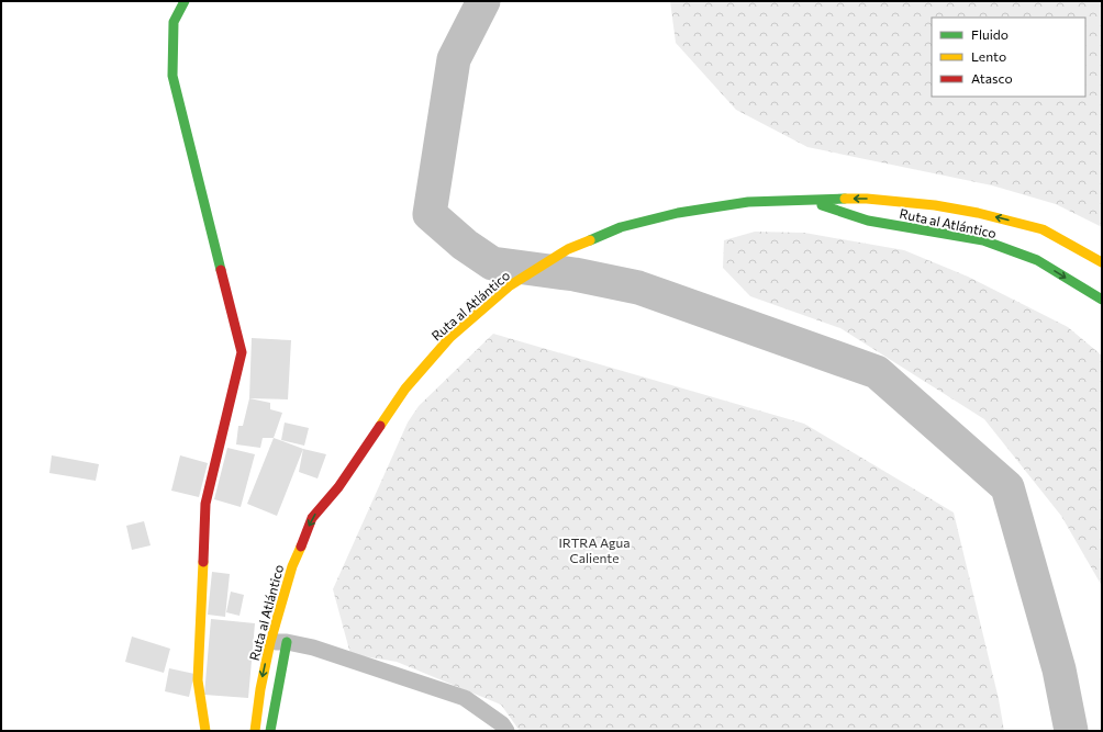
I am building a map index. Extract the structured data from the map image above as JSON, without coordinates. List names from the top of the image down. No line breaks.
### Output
{"streets":{"main road":["Ruta al Atlántico"]},"parks":["IRTRA Agua Caliente"],"legend":["Fluido","Lento","Atasco"]}
